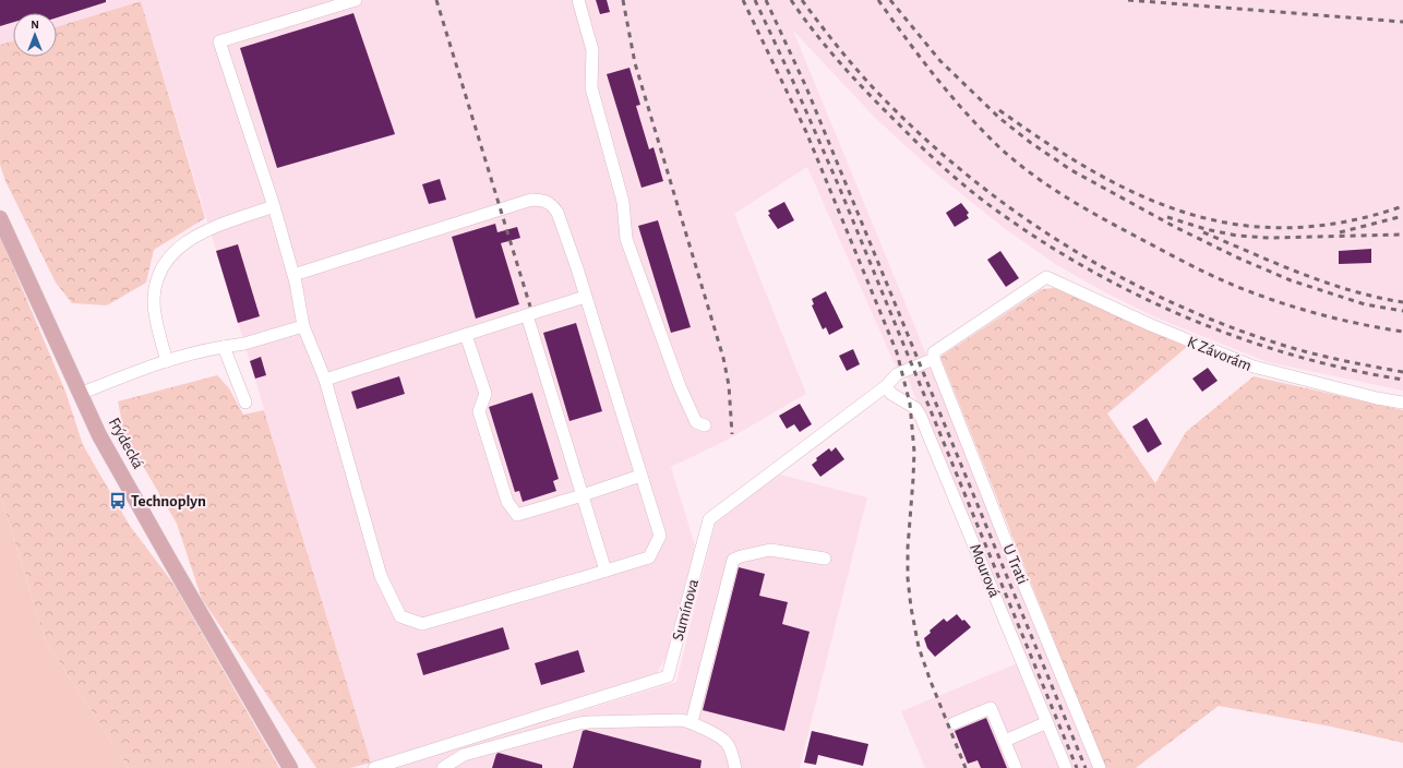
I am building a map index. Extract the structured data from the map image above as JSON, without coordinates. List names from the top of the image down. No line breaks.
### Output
{"streets":{"main road":["Frýdecká"],"street":["K Závorám","U Trati","Mourová","Sumínova"]},"crossings":[["K Závorám","U Trati"],["K Závorám","Sumínova"],["U Trati","Sumínova"],["Mourová","Sumínova"]],"places":{"bus stop":["Technoplyn"]},"north":"top"}
